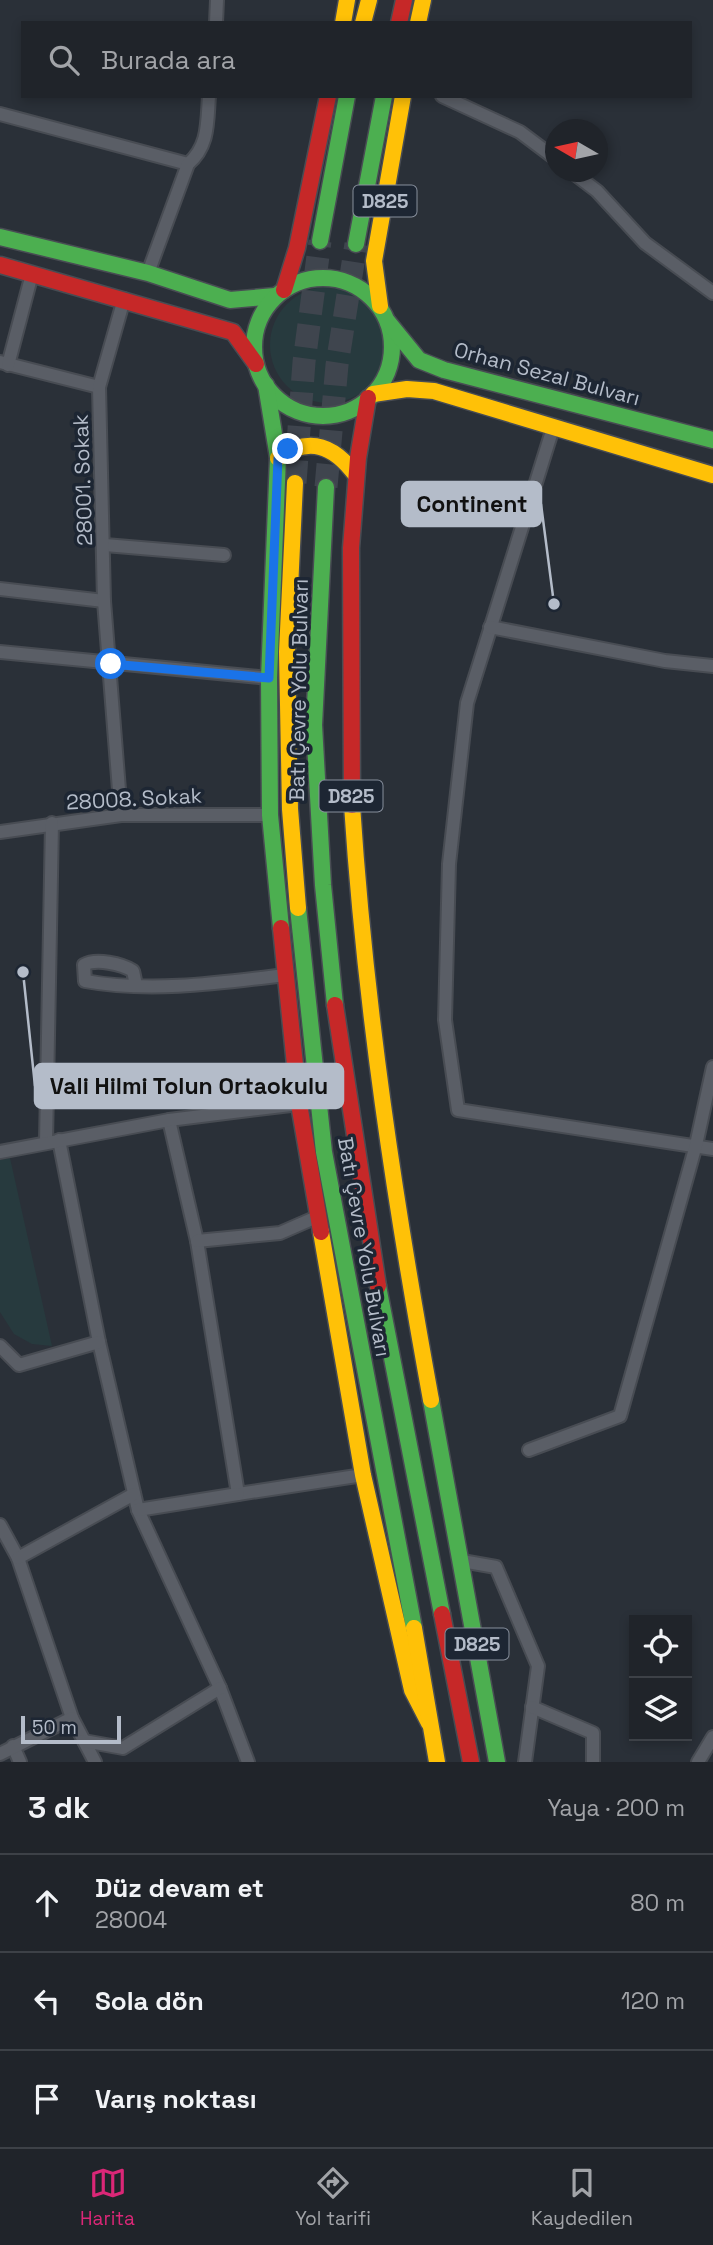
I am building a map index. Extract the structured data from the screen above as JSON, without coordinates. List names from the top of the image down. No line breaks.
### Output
{"streets":{"main road":["D825","Orhan Sezal Bulvarı","Batı Çevre Yolu Bulvarı"],"street":["28001. Sokak","28008. Sokak"]},"crossings":[["D825","Orhan Sezal Bulvarı"],["28001. Sokak","28008. Sokak"]],"places":["Continent","Vali Hilmi Tolun Ortaokulu"],"scale_bar":"50 m","north":"left","page":{"search":"Burada ara","scale":"50 m","heading":["3 dk","Yaya · 200 m"],"list":[["Düz devam et","28004","80 m"],["Sola dön","120 m"],"Varış noktası"],"nav":["Harita","Yol tarifi","Kaydedilen"]}}
